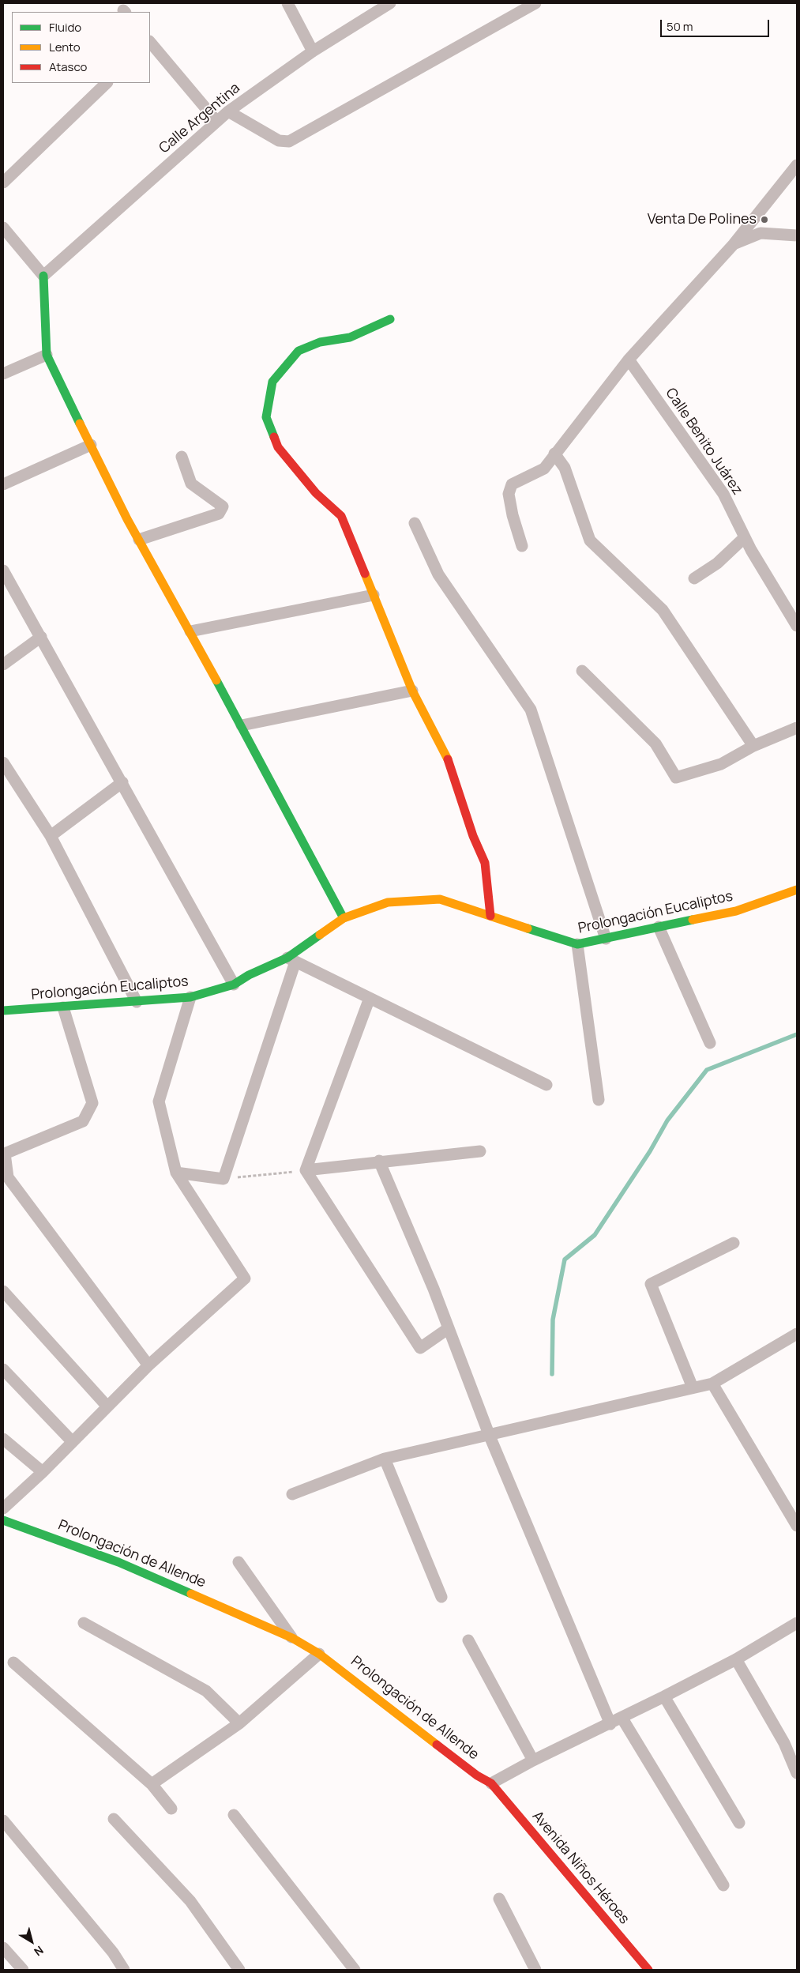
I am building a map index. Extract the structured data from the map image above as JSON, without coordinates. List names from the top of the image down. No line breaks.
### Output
{"streets":{"street":["Calle Argentina","Calle Benito Juárez","Prolongación Eucaliptos","Prolongación de Allende","Avenida Niños Héroes"]},"crossings":[["Prolongación de Allende","Avenida Niños Héroes"]],"places":["Venta De Polines"],"legend":["Fluido","Lento","Atasco"],"scale_bar":"50 m","north":"bottom right"}
